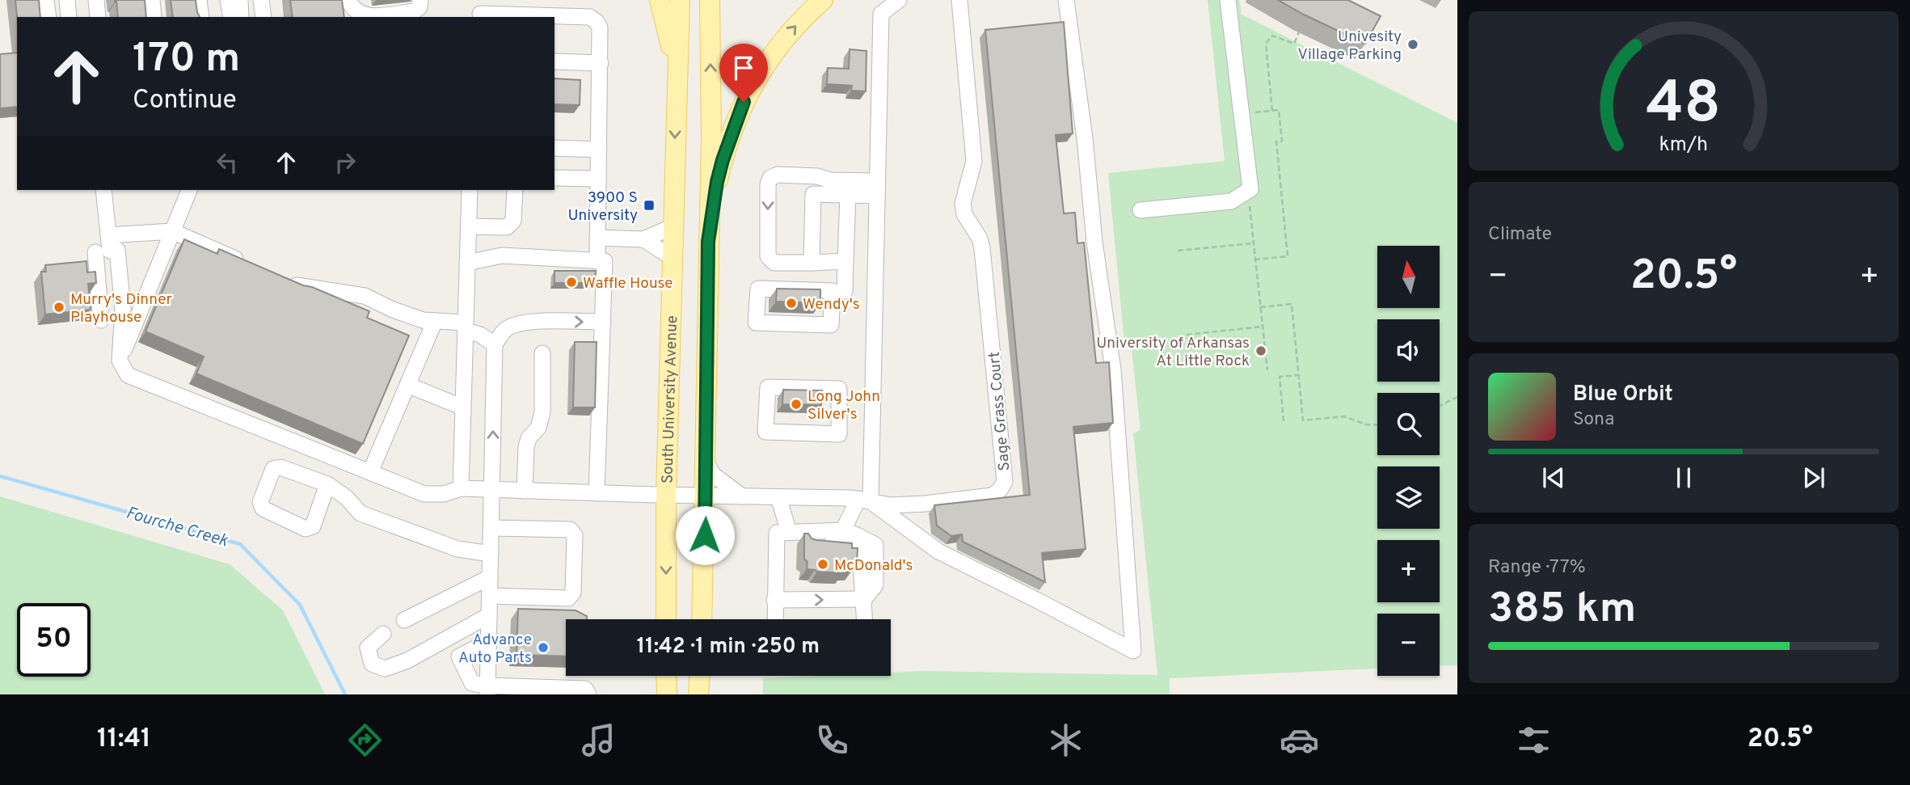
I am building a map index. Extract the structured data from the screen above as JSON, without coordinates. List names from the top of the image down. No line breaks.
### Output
{"streets":{"main road":["South University Avenue"],"street":["Sage Grass Court"]},"crossings":[["South University Avenue","Sage Grass Court"]],"water":["Fourche Creek"],"places":{"other":["Univesity Village Parking","Waffle House","Wendy's","Murry's Dinner Playhouse","University of Arkansas At Little Rock","Long John Silver's","McDonald's","Advance Auto Parts"],"transit":["3900 S University"]},"north":"top","page":{"turn":["170 m","Continue"],"tile":["Climate",["Range · 77%","385 km"]],"map_buttons":["+","−"],"heat":["−","20.5°","+"],"song":["Blue Orbit","Sona"],"limit":"50","trip":"11:42 · 1 min · 250 m","tabs":["11:41","20.5°"],"gauge":["48","km/h"]}}
